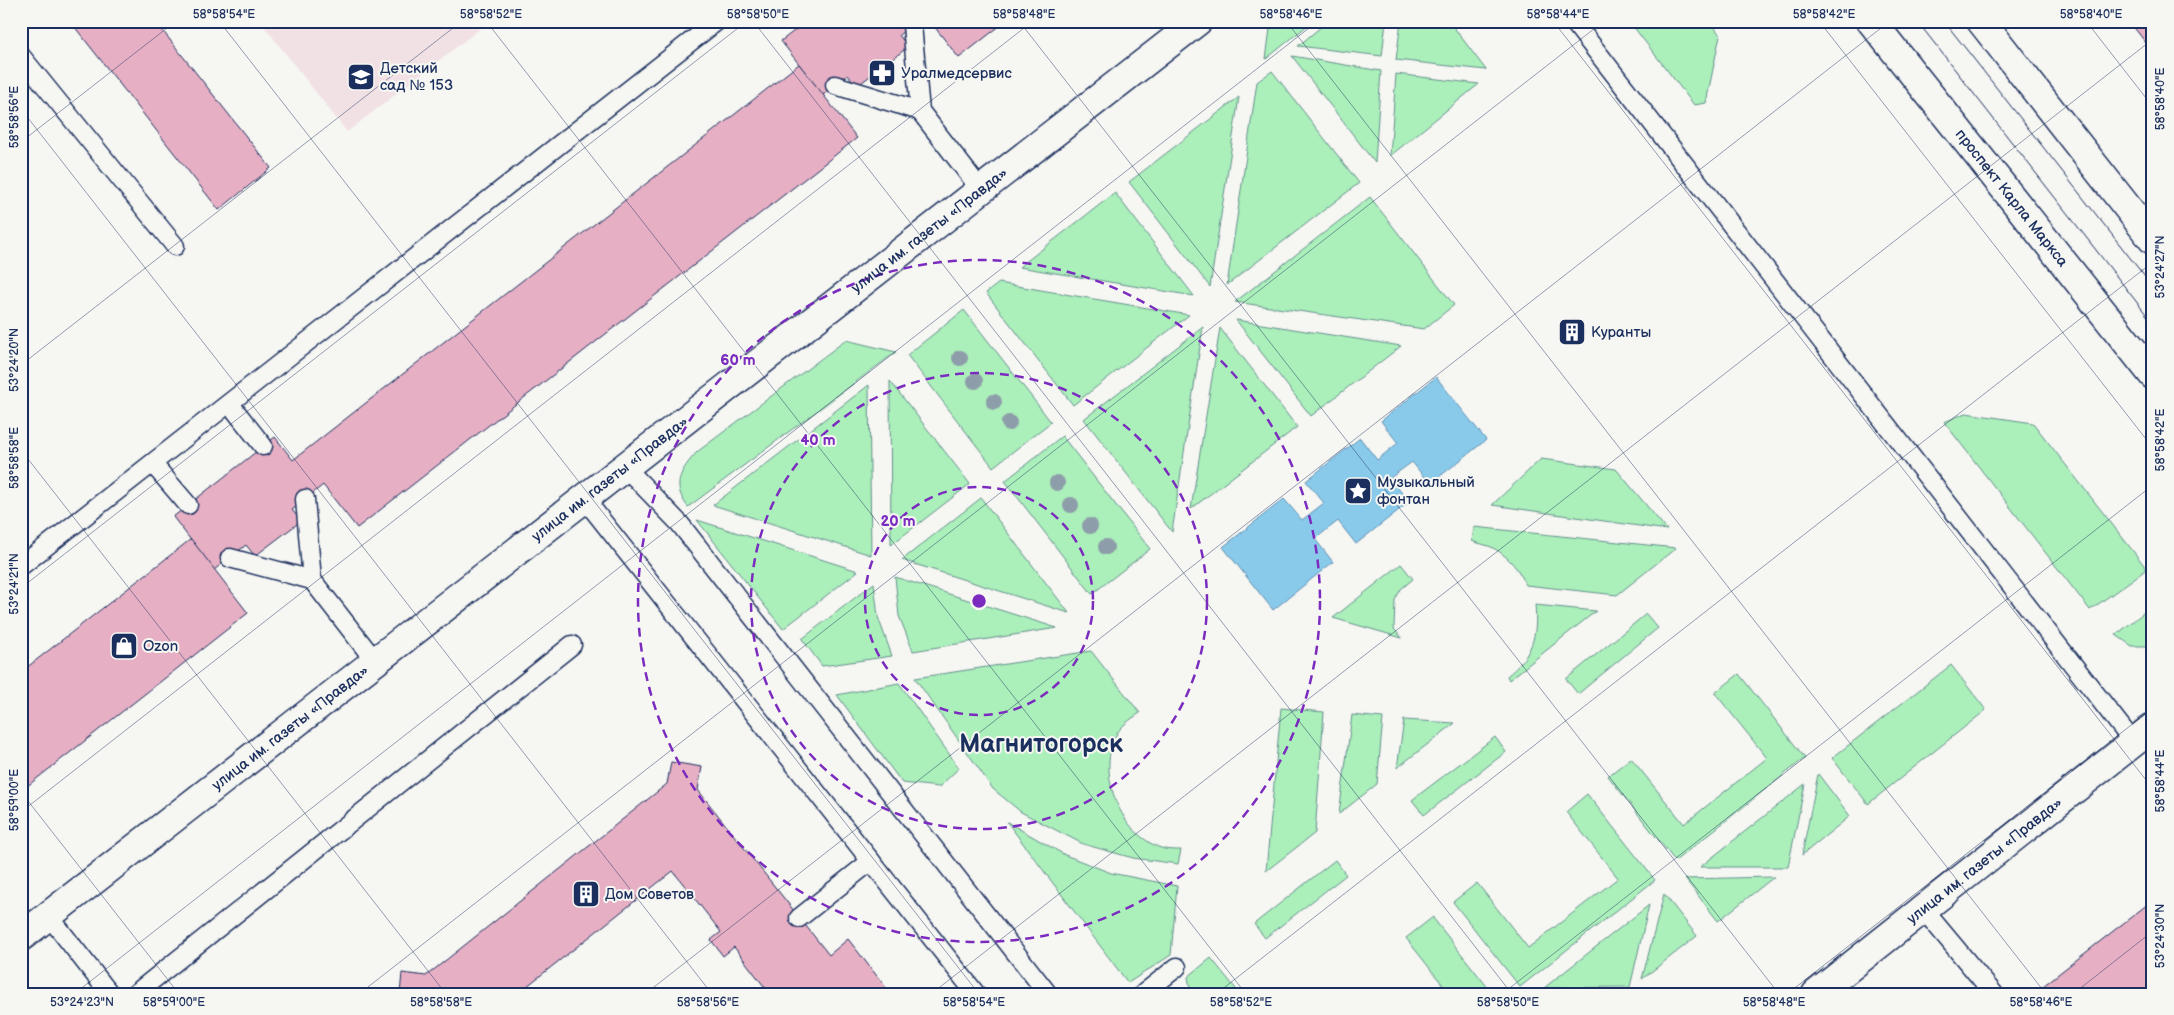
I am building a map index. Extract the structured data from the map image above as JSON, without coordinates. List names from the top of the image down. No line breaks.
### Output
{"streets":{"street":["проспект Карла Маркса","улица им. газеты «Правда»"]},"districts":["Магнитогорск"],"places":{"pharmacy":["Уралмедсервис"],"school or university":["Детский сад № 153"],"building":["Куранты","Дом Советов"],"place":["Музыкальный фонтан"],"shop":["Ozon"]},"coordinates":["58°58'54\"E","58°58'52\"E","58°58'50\"E","58°58'48\"E","58°58'46\"E","58°58'44\"E","58°58'42\"E","58°58'40\"E","58°58'56\"E","53°24'27\"N","53°24'20\"N","58°58'58\"E","53°24'21\"N","58°59'00\"E","53°24'30\"N","53°24'23\"N"],"rings":["60 m","40 m","20 m"]}
